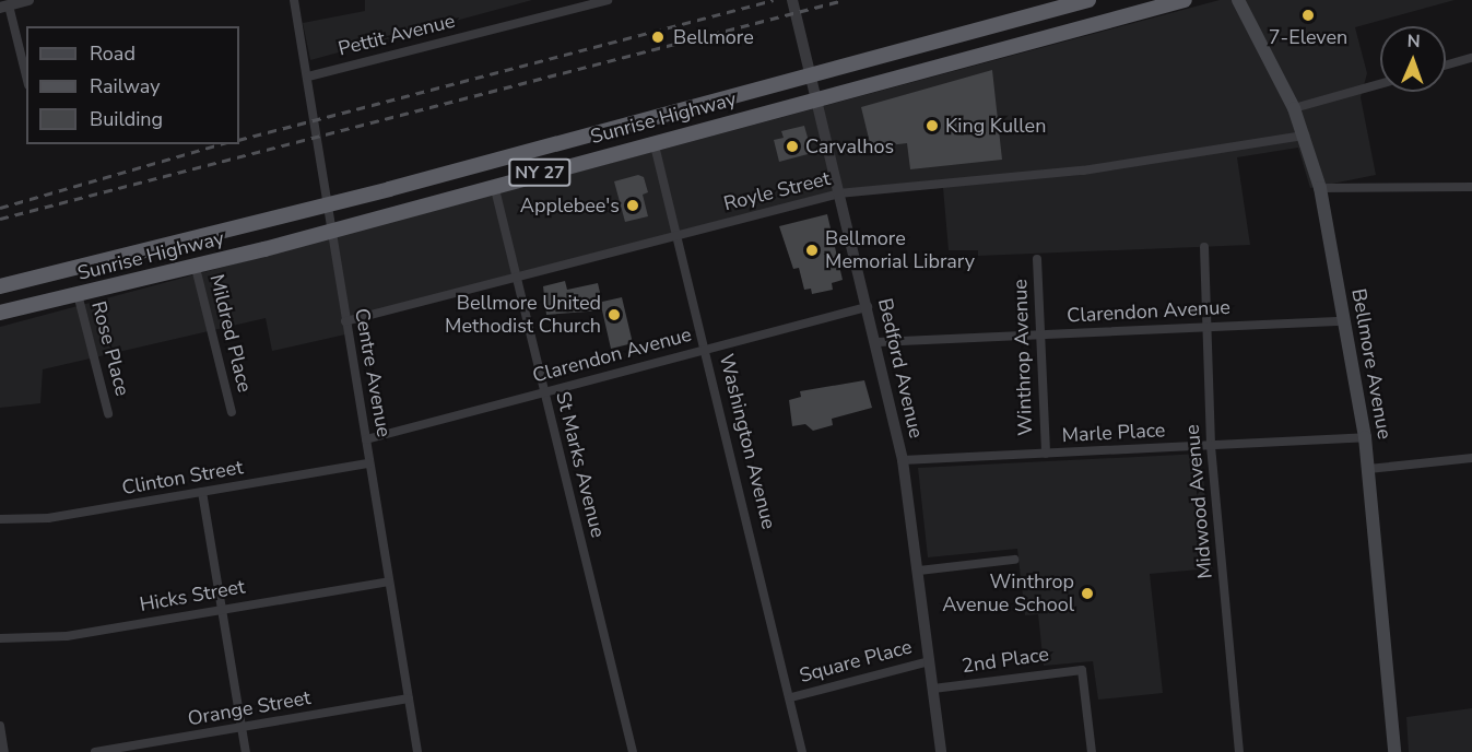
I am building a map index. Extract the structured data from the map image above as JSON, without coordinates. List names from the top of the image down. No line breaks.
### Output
{"streets":{"highway":["Sunrise Highway","NY 27"],"main road":["Bellmore Avenue"],"street":["Pettit Avenue","Royle Street","Clarendon Avenue","Mildred Place","Rose Place","Winthrop Avenue","Bedford Avenue","Centre Avenue","Marle Place","Washington Avenue","St Marks Avenue","Clinton Street","Midwood Avenue","Hicks Street","2nd Place","Square Place","Orange Street"]},"crossings":[["Pettit Avenue","Centre Avenue"],["Sunrise Highway","Mildred Place"],["Sunrise Highway","Rose Place"],["Sunrise Highway","Bedford Avenue"],["Sunrise Highway","Centre Avenue"],["Sunrise Highway","Washington Avenue"],["Sunrise Highway","St Marks Avenue"],["Royle Street","Bellmore Avenue"],["Royle Street","Bedford Avenue"],["Royle Street","Centre Avenue"],["Royle Street","Washington Avenue"],["Royle Street","St Marks Avenue"],["Clarendon Avenue","Winthrop Avenue"],["Clarendon Avenue","Bellmore Avenue"],["Clarendon Avenue","Bedford Avenue"],["Clarendon Avenue","Centre Avenue"],["Clarendon Avenue","Washington Avenue"],["Clarendon Avenue","St Marks Avenue"],["Clarendon Avenue","Midwood Avenue"],["Winthrop Avenue","Marle Place"],["Bellmore Avenue","Marle Place"],["Bedford Avenue","Marle Place"],["Bedford Avenue","2nd Place"],["Bedford Avenue","Square Place"],["Centre Avenue","Clinton Street"],["Centre Avenue","Hicks Street"],["Centre Avenue","Orange Street"],["Marle Place","Midwood Avenue"],["Washington Avenue","Square Place"]],"places":["7-Eleven","Bellmore","King Kullen","Carvalhos","Applebee's","Bellmore Memorial Library","Bellmore United Methodist Church","Winthrop Avenue School"],"legend":["Road","Railway","Building"],"north":"top"}
